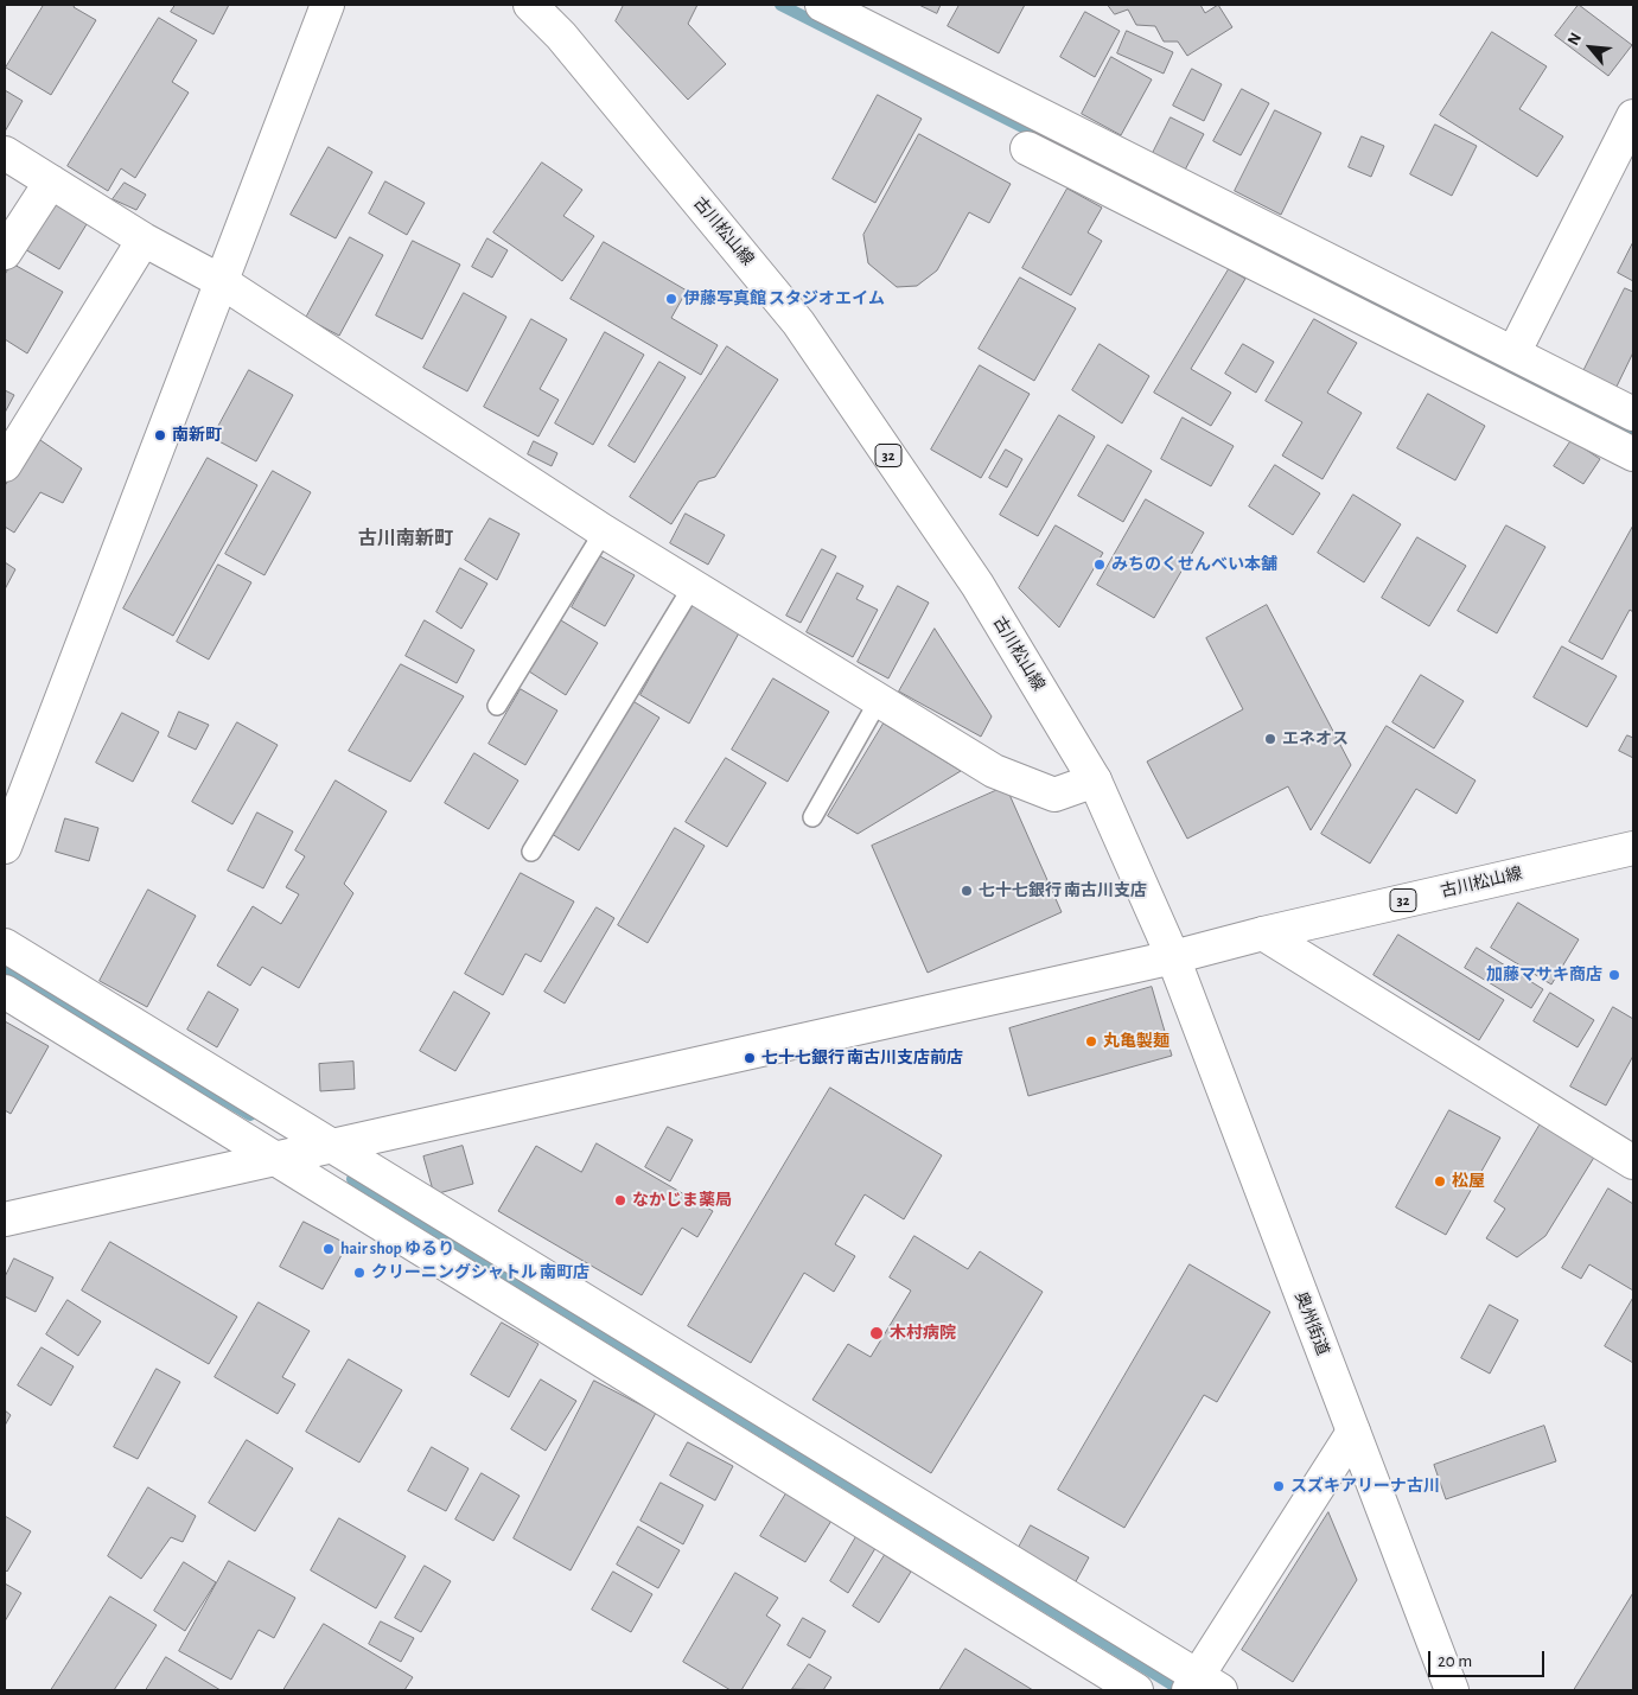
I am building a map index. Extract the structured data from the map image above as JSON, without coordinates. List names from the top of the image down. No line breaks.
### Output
{"streets":{"street":["古川松山線","32","奥州街道"]},"crossings":[["古川松山線","奥州街道"]],"districts":["古川南新町"],"places":["伊藤写真館 スタジオエイム","南新町","みちのくせんべい本舗","エネオス","七十七銀行 南古川支店","加藤マサキ商店","丸亀製麺","七十七銀行 南古川支店前店","松屋","なかじま薬局","hair shop ゆるり","クリーニングシャトル 南町店","木村病院","スズキアリーナ古川"],"scale_bar":"20 m","north":"top left"}
